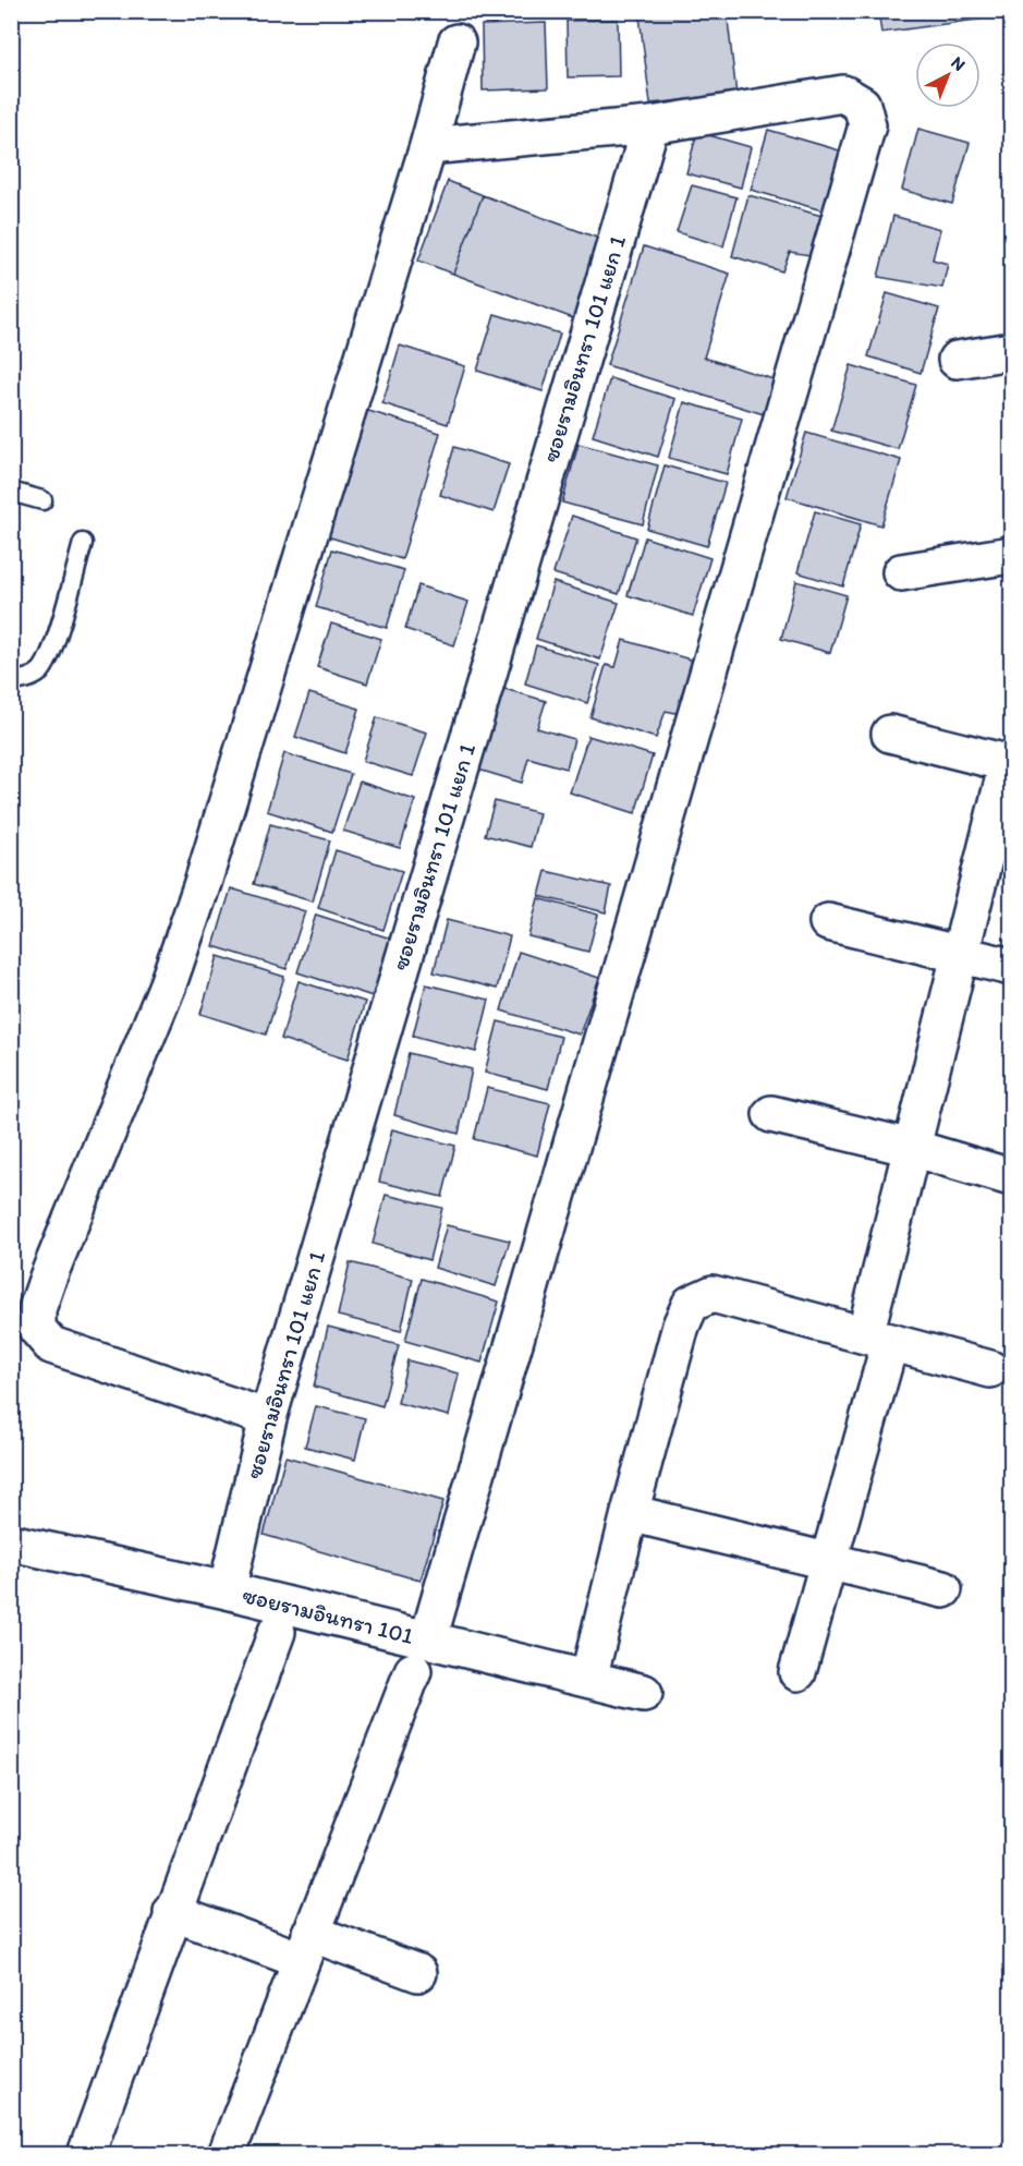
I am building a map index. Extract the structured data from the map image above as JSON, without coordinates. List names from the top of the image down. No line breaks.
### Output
{"streets":{"street":["ซอยรามอินทรา 101 แยก 1","ซอยรามอินทรา 101"]},"crossings":[["ซอยรามอินทรา 101 แยก 1","ซอยรามอินทรา 101"]],"north":"top right"}
